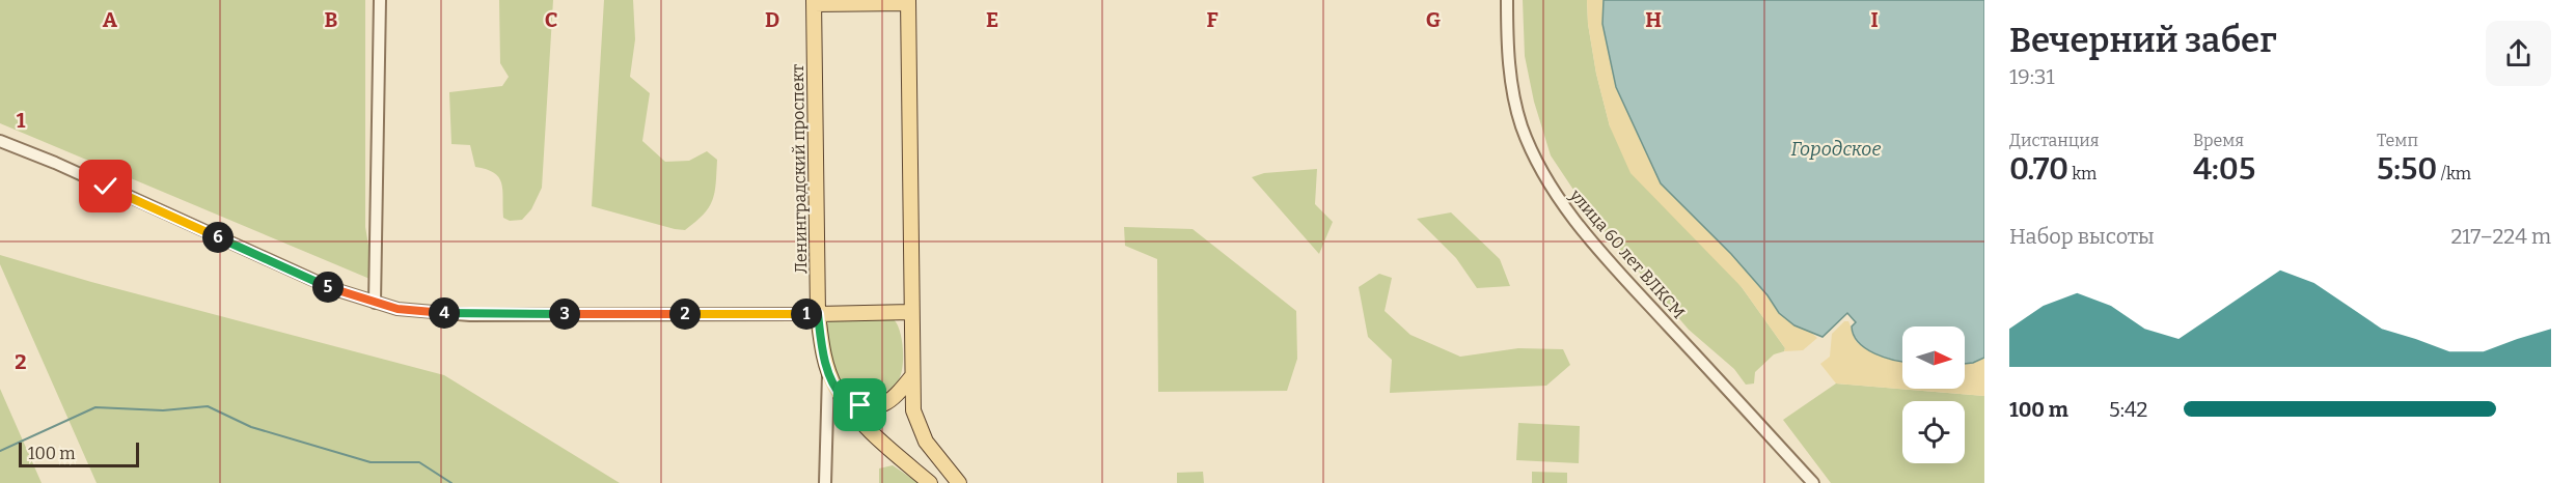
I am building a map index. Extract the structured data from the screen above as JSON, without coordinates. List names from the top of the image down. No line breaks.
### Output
{"streets":{"main road":["Ленинградский проспект"],"street":["улица 60 лет ВЛКСМ"]},"water":["Городское"],"scale_bar":"100 m","north":"right","page":{"heading":["Вечерний забег","19:31"],"stats":[["Дистанция","0.70 km"],["Время","4:05"],["Темп","5:50 /km"]],"chart":["Набор высоты","217–224 m"],"pins":["6","5","4","1","2","3"],"list":[{"name":"100 m","note":"5:42"}],"scale":"100 m"},"grid":{"columns":["A","B","C","D","E","F","G","H","I"],"rows":["1","2"]}}
